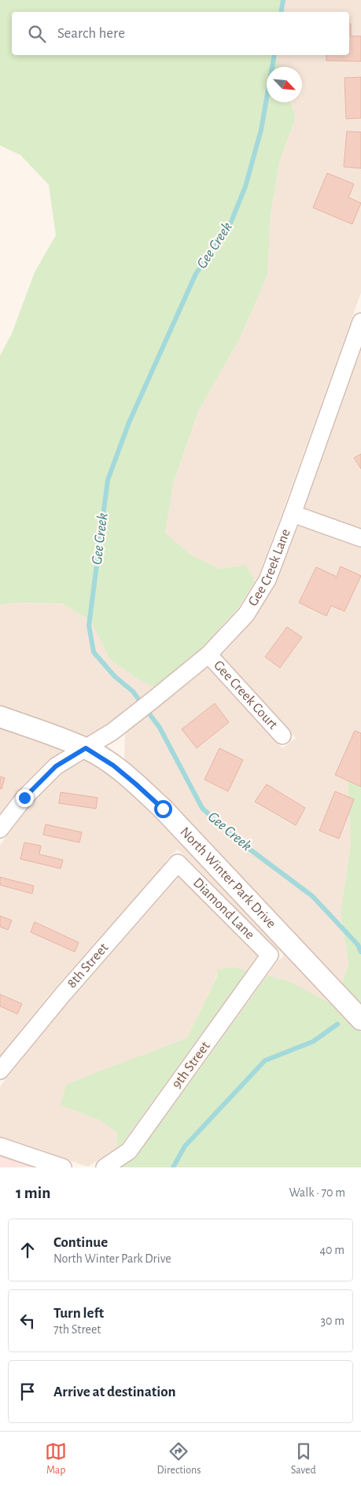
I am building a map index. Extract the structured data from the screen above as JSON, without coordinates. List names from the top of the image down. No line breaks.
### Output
{"streets":{"street":["Gee Creek Lane","Gee Creek Court","North Winter Park Drive","Diamond Lane","8th Street","9th Street"]},"crossings":[["Gee Creek Lane","Gee Creek Court"],["Gee Creek Lane","North Winter Park Drive"],["Diamond Lane","8th Street"],["Diamond Lane","9th Street"]],"water":["Gee Creek"],"north":"bottom right","page":{"search":"Search here","heading":["1 min","Walk · 70 m"],"list":[["Continue","North Winter Park Drive","40 m"],["Turn left","7th Street","30 m"],"Arrive at destination"],"nav":["Map","Directions","Saved"]}}
